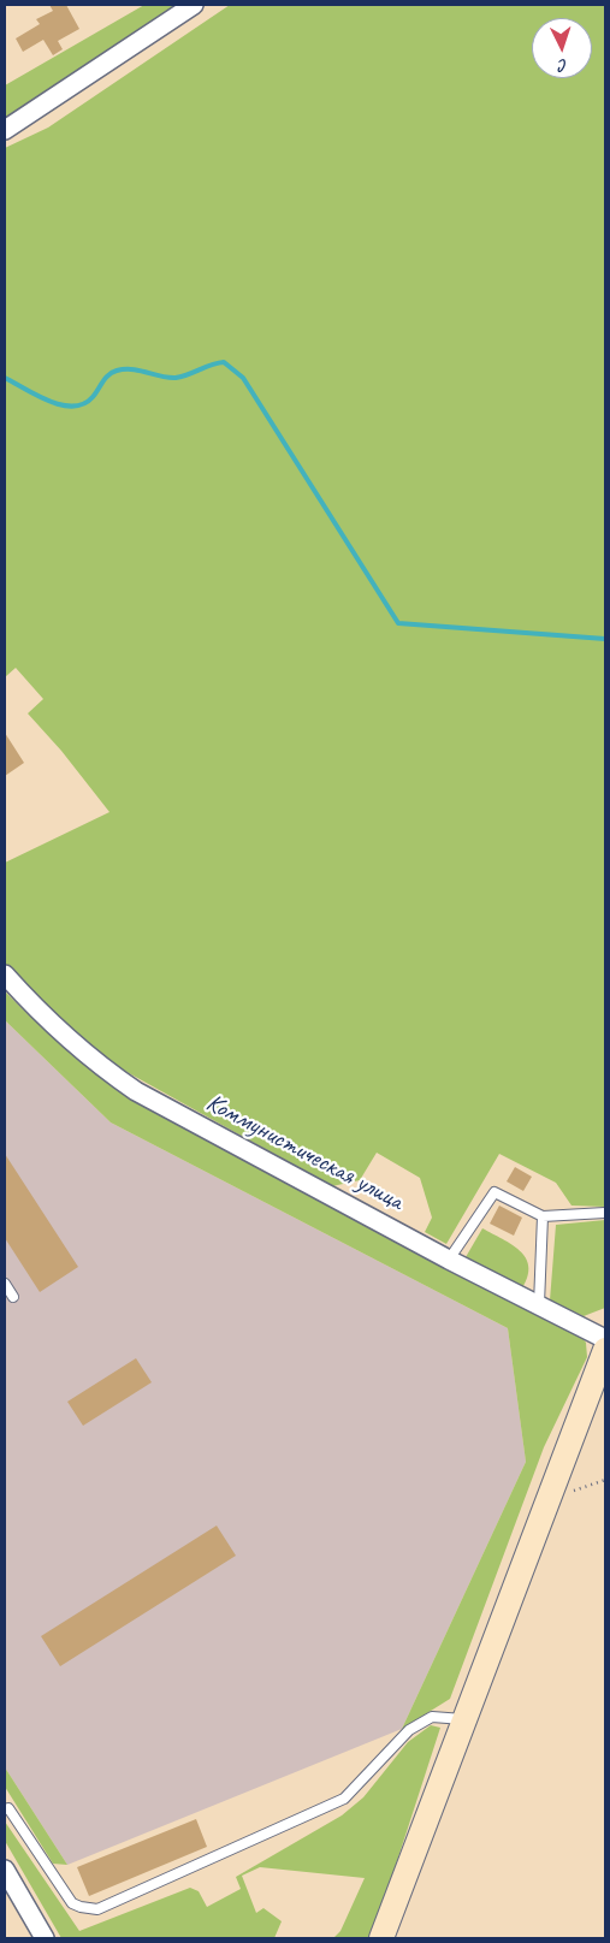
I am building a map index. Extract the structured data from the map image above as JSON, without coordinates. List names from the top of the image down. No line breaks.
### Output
{"streets":{"street":["Коммунистическая улица"]},"north":"bottom"}
